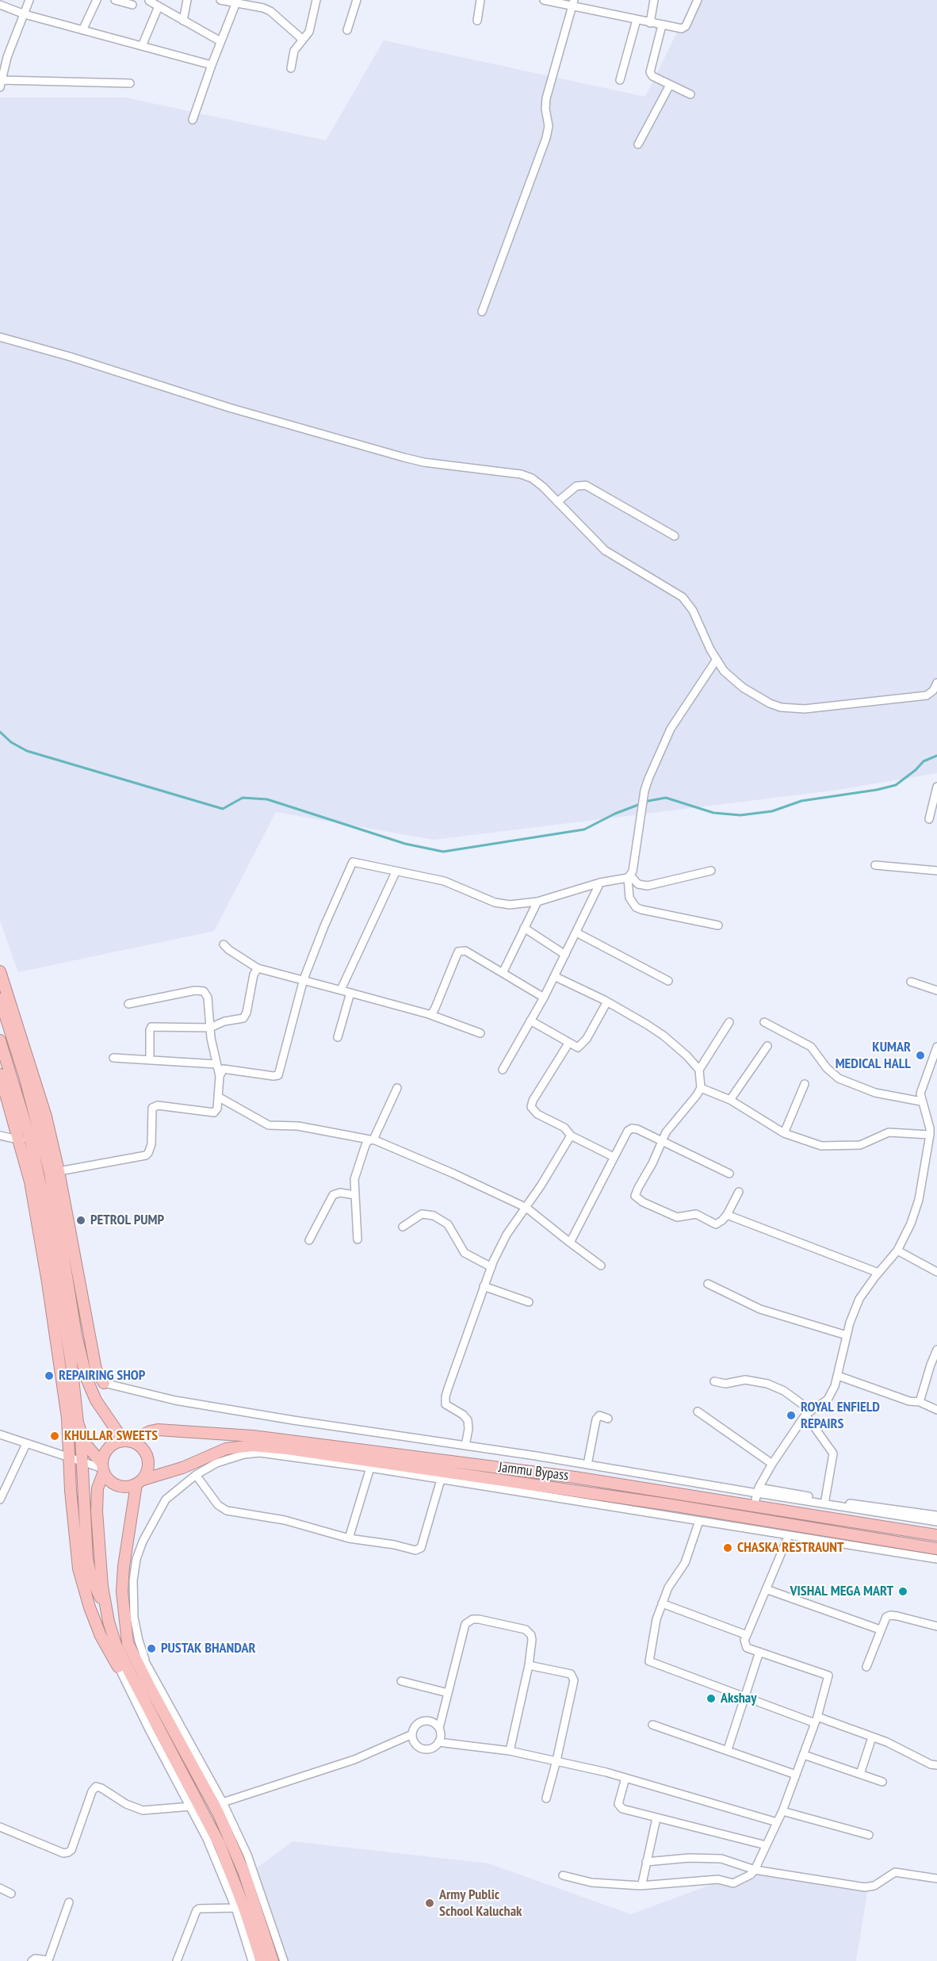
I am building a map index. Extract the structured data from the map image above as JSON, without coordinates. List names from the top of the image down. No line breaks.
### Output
{"streets":{"highway":["Jammu Bypass"]},"places":["KUMAR MEDICAL HALL","PETROL PUMP","REPAIRING SHOP","ROYAL ENFIELD REPAIRS","KHULLAR SWEETS","CHASKA RESTRAUNT","VISHAL MEGA MART","PUSTAK BHANDAR","Akshay","Army Public School Kaluchak"]}
